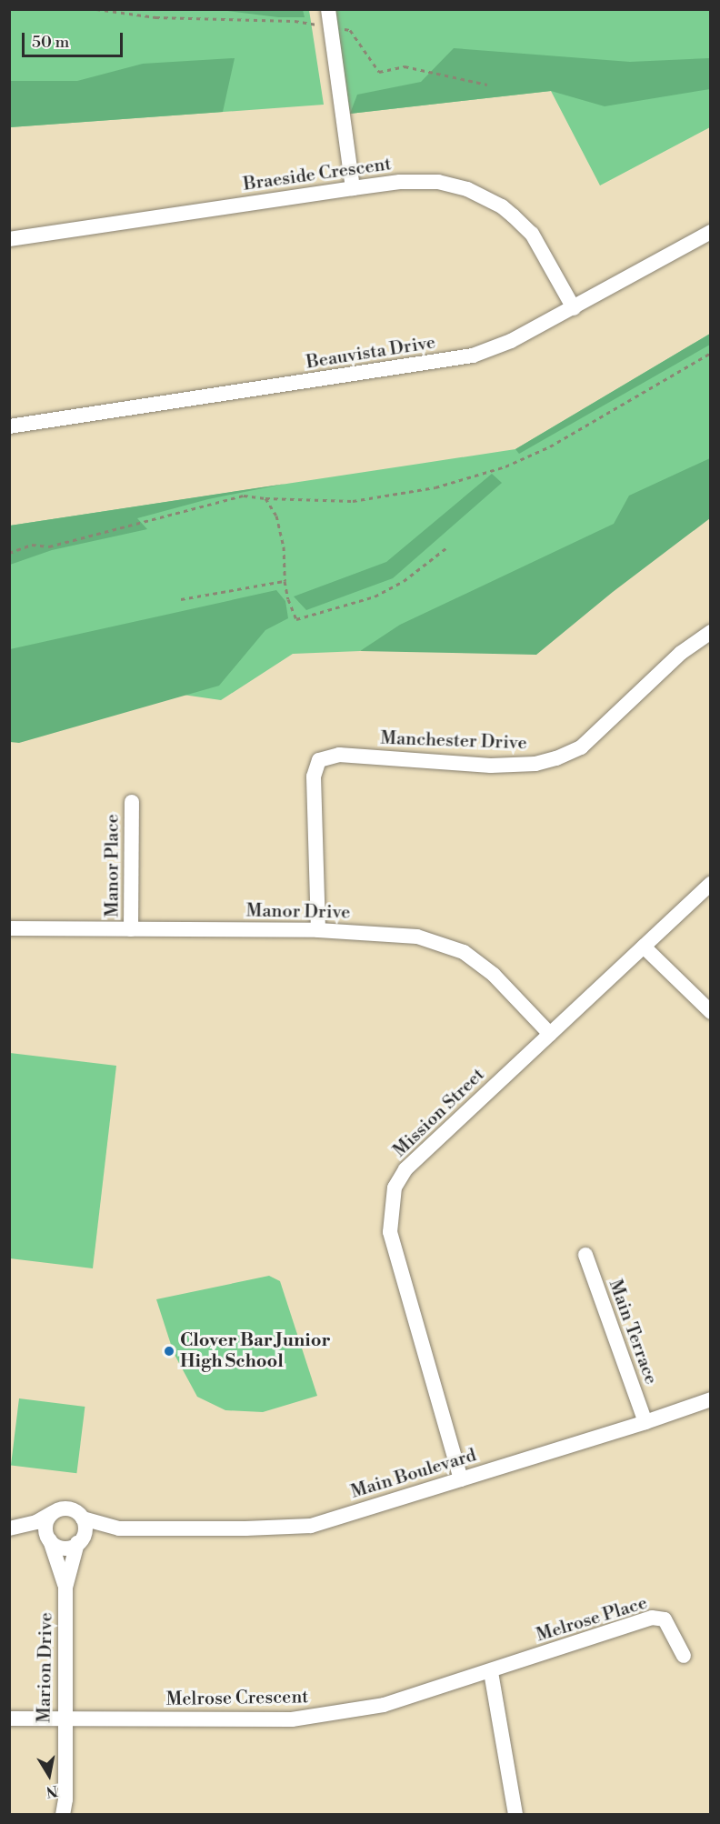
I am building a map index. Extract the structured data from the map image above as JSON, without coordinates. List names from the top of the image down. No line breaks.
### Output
{"streets":{"street":["Braeside Crescent","Beauvista Drive","Manchester Drive","Manor Place","Manor Drive","Mission Street","Main Terrace","Main Boulevard","Melrose Place","Marion Drive","Melrose Crescent"]},"crossings":[["Braeside Crescent","Beauvista Drive"],["Manchester Drive","Manor Drive"],["Manor Place","Manor Drive"],["Manor Drive","Mission Street"],["Mission Street","Main Boulevard"],["Main Terrace","Main Boulevard"],["Main Boulevard","Marion Drive"],["Melrose Place","Melrose Crescent"],["Marion Drive","Melrose Crescent"]],"places":["Clover Bar Junior High School"],"scale_bar":"50 m","north":"bottom"}
